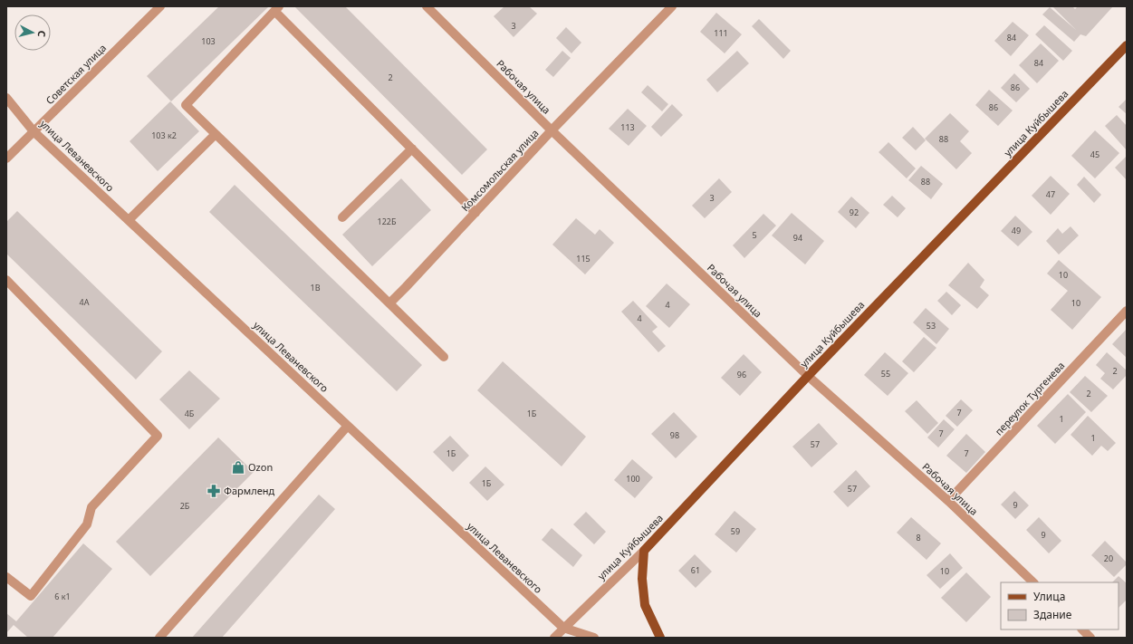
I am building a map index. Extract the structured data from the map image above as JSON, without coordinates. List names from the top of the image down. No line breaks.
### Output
{"streets":{"main road":["улица Куйбышева"],"street":["Советская улица","Рабочая улица","улица Леваневского","Комсомольская улица","переулок Тургенева"]},"crossings":[["Советская улица","улица Леваневского"],["Рабочая улица","улица Куйбышева"],["Рабочая улица","Комсомольская улица"],["Рабочая улица","переулок Тургенева"],["улица Куйбышева","улица Леваневского"]],"places":{"shop":["Ozon"],"pharmacy":["Фармленд"]},"house_numbers":["3","111","84","103","84","2","86","86","113","103 к2","88","45","88","47","3","92","122Б","49","5","94","115","10","1В","4А","10","4","4","53","2","55","96","2","7","4Б","1Б","1","7","98","1","57","1Б","7","100","1Б","57","9","2Б","59","9","8","20","61","10","6 к1"],"legend":["Улица","Здание"],"north":"right"}
